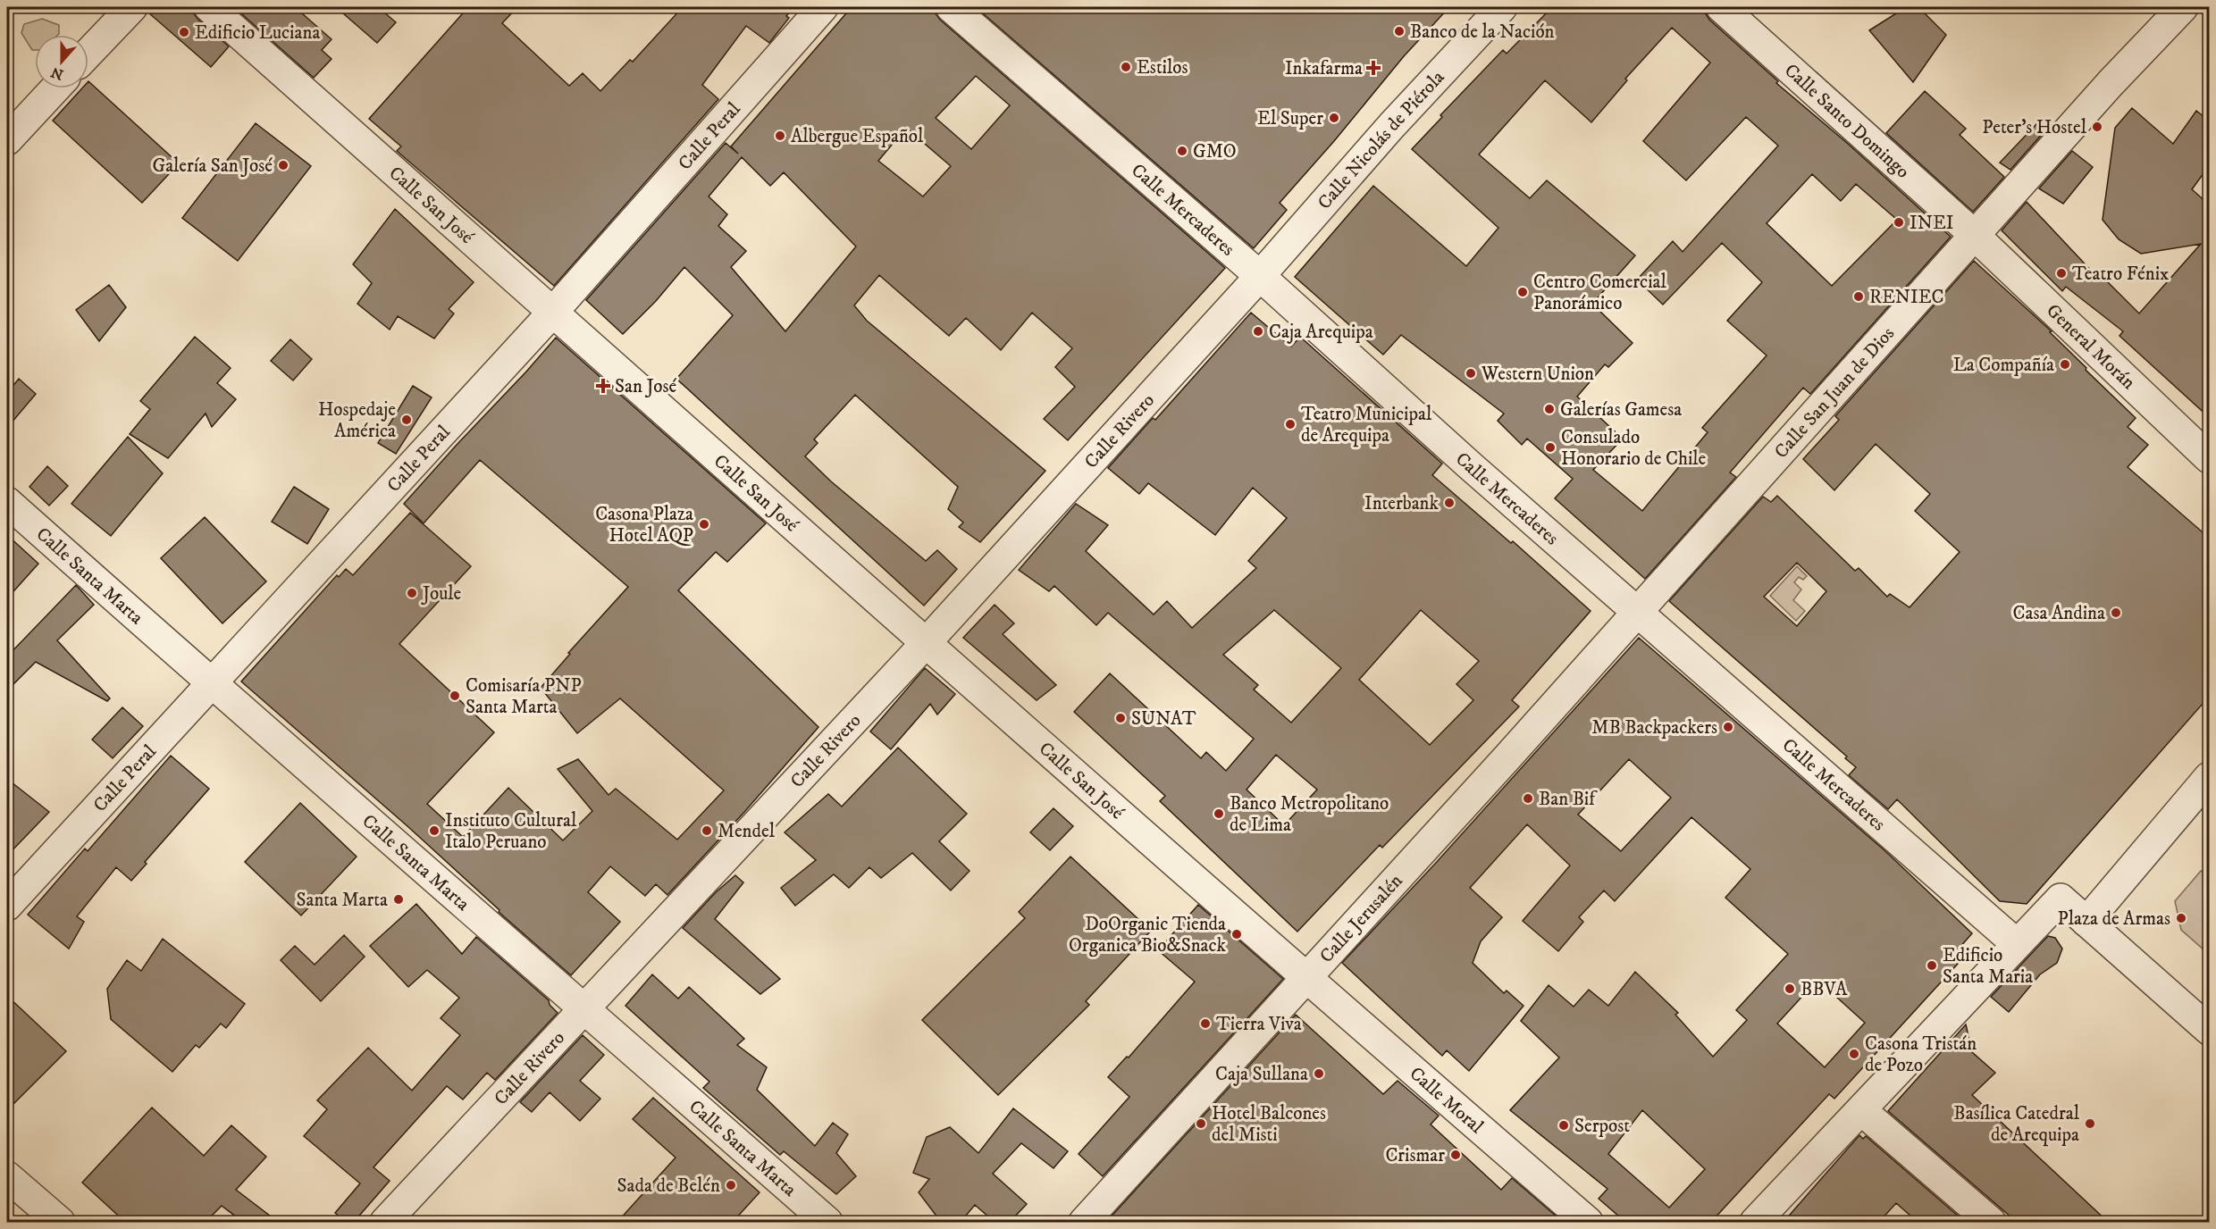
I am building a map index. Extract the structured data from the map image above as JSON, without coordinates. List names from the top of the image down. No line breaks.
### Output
{"streets":{"street":["Calle Santo Domingo","Calle Peral","Calle Nicolás de Piérola","Calle San José","Calle Mercaderes","General Morán","Calle San Juan de Dios","Calle Rivero","Calle Santa Marta","Calle Jerusalén","Calle Moral"]},"crossings":[["Calle Santo Domingo","General Morán"],["Calle Santo Domingo","Calle San Juan de Dios"],["Calle Peral","Calle San José"],["Calle Peral","Calle Santa Marta"],["Calle Nicolás de Piérola","Calle Mercaderes"],["Calle Nicolás de Piérola","Calle Rivero"],["Calle San José","Calle Rivero"],["Calle San José","Calle Jerusalén"],["Calle San José","Calle Moral"],["Calle Mercaderes","Calle San Juan de Dios"],["Calle Mercaderes","Calle Rivero"],["Calle Mercaderes","Calle Jerusalén"],["General Morán","Calle San Juan de Dios"],["Calle San Juan de Dios","Calle Jerusalén"],["Calle Rivero","Calle Santa Marta"],["Calle Jerusalén","Calle Moral"]],"places":{"other":["Banco de la Nación","Edificio Luciana","Estilos","El Super","Peter's Hostel","Albergue Español","GMO","Galería San José","INEI","Teatro Fénix","Centro Comercial Panorámico","RENIEC","Caja Arequipa","La Compañía","Western Union","Galerías Gamesa","Hospedaje América","Teatro Municipal de Arequipa","Consulado Honorario de Chile","Interbank","Casona Plaza Hotel AQP","Joule","Casa Andina","Comisaría PNP Santa Marta","SUNAT","MB Backpackers","Ban Bif","Banco Metropolitano de Lima","Instituto Cultural Italo Peruano","Mendel","Santa Marta","Plaza de Armas","DoOrganic Tienda Organica Bio&Snack","Edificio Santa Maria","BBVA","Tierra Viva","Casona Tristán de Pozo","Caja Sullana","Hotel Balcones del Misti","Basílica Catedral de Arequipa","Serpost","Crismar","Sada de Belén"],"health":["Inkafarma","San José"]},"north":"bottom"}
